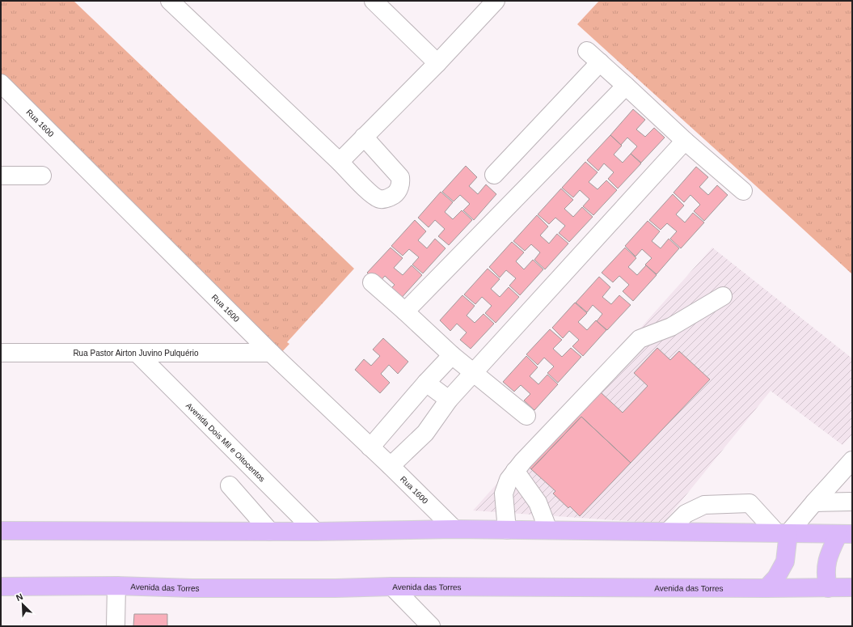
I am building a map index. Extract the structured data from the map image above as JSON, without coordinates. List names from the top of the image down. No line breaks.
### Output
{"streets":{"main road":["Avenida das Torres"],"street":["Rua 1600","Rua Pastor Airton Juvino Pulquério","Avenida Dois Mil e Oitocentos"]},"crossings":[["Rua 1600","Rua Pastor Airton Juvino Pulquério"],["Rua Pastor Airton Juvino Pulquério","Avenida Dois Mil e Oitocentos"]],"north":"top left"}
